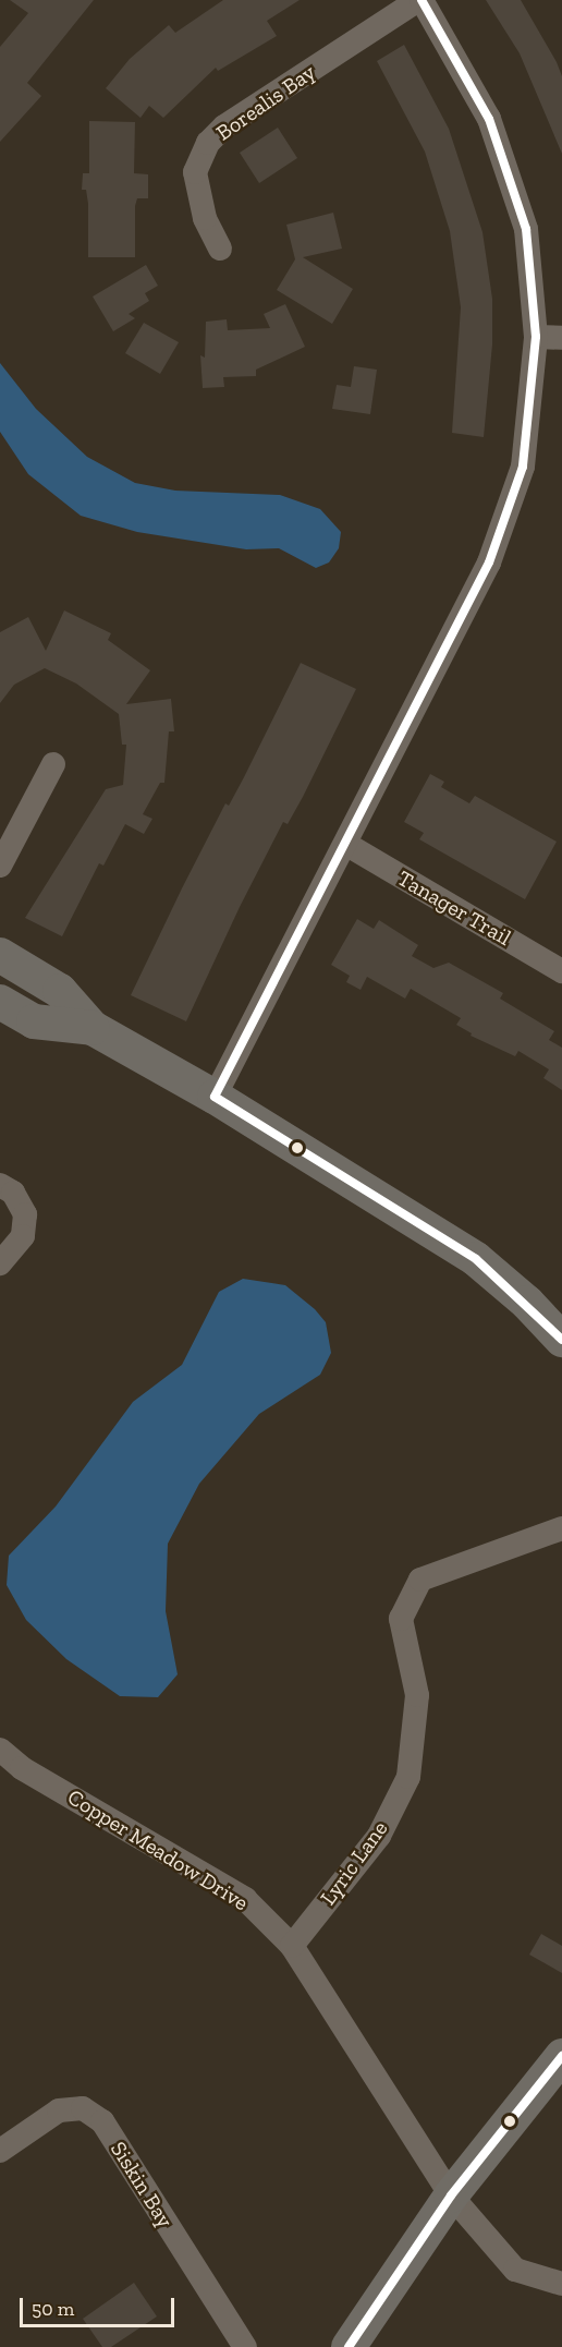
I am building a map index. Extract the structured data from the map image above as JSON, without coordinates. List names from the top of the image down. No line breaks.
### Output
{"streets":{"street":["Borealis Bay","Tanager Trail","Copper Meadow Drive","Lyric Lane","Siskin Bay"]},"crossings":[["Copper Meadow Drive","Lyric Lane"]],"scale_bar":"50 m"}
